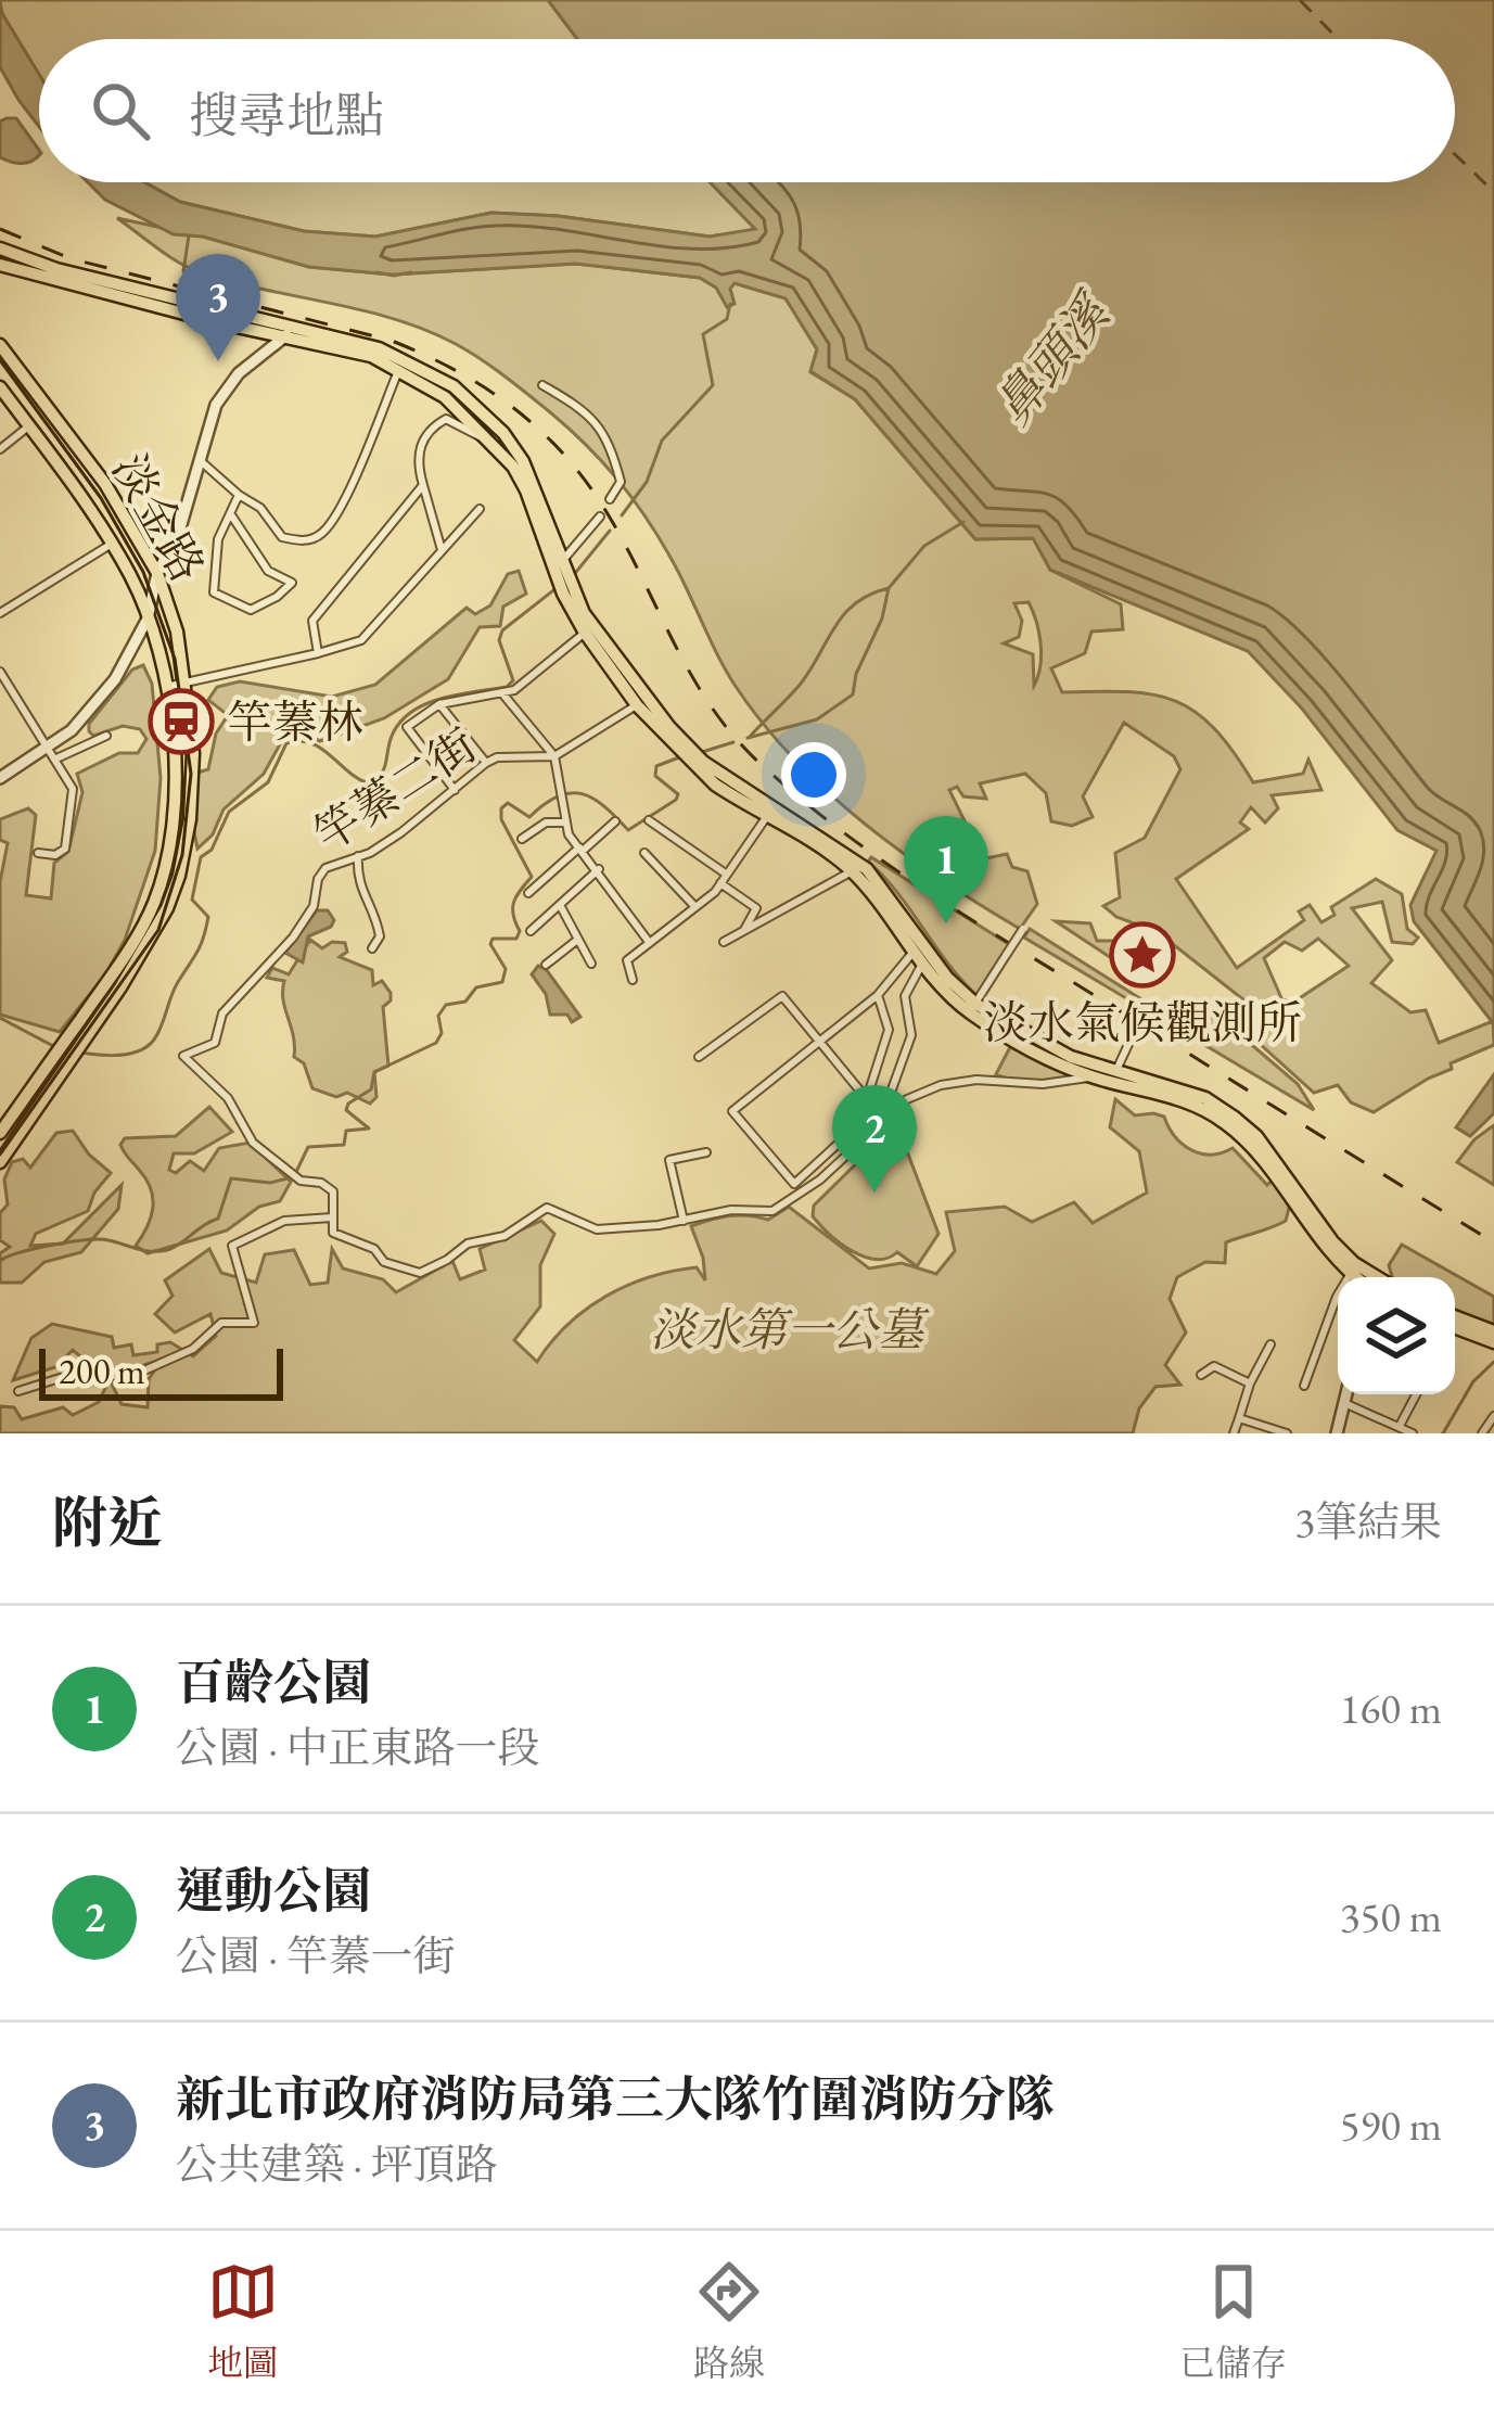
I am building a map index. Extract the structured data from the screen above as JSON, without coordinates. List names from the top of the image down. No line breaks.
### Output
{"streets":{"main road":["淡金路"],"street":["竿蓁二街"]},"water":["鼻頭溪"],"parks":["淡水第一公墓"],"places":{"station":["竿蓁林"],"place":["淡水氣候觀測所"]},"scale_bar":"200 m","page":{"search":"搜尋地點","pins":["3","1","2"],"scale":"200 m","heading":["附近","3筆結果"],"list":[{"mark":"1","name":"百齡公園","note":"公園 · 中正東路一段","value":"160 m"},{"mark":"2","name":"運動公園","note":"公園 · 竿蓁一街","value":"350 m"},{"mark":"3","name":"新北市政府消防局第三大隊竹圍消防分隊","note":"公共建築 · 坪頂路","value":"590 m"}],"nav":["地圖","路線","已儲存"]}}
